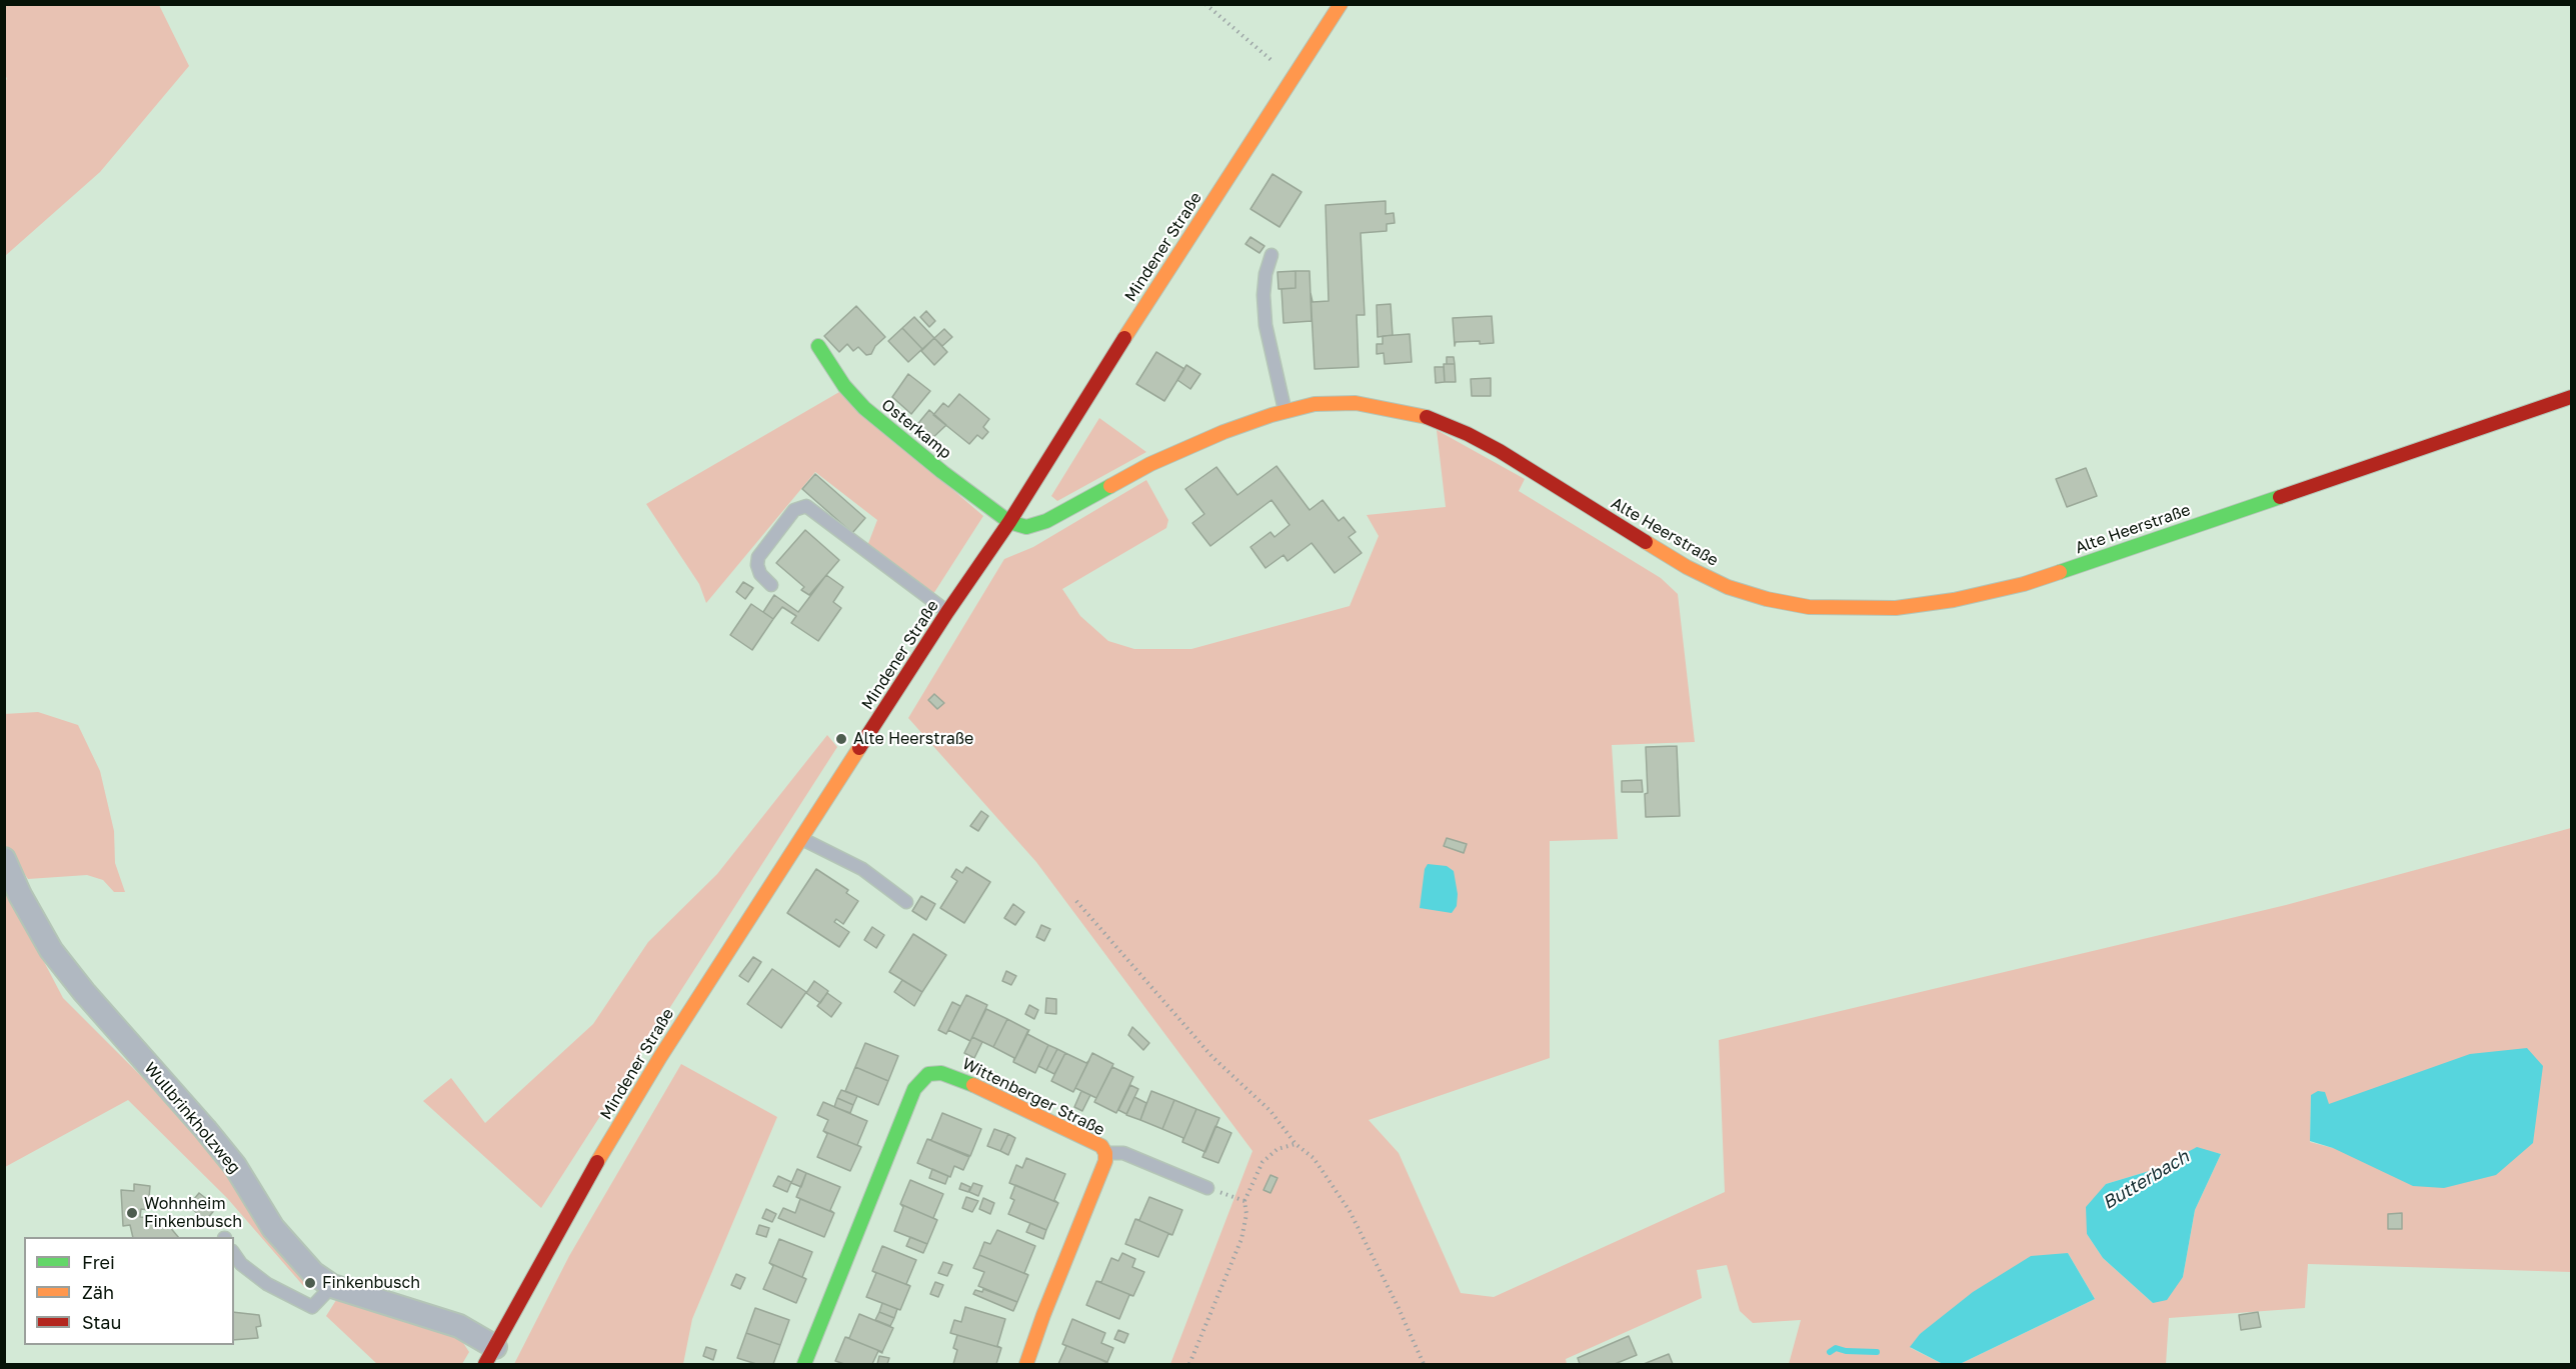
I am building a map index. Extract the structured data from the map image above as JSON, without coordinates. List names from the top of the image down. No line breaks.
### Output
{"streets":{"street":["Mindener Straße","Osterkamp","Alte Heerstraße","Wittenberger Straße","Wullbrinkholzweg"]},"crossings":[["Mindener Straße","Osterkamp"],["Mindener Straße","Alte Heerstraße"],["Mindener Straße","Wullbrinkholzweg"],["Osterkamp","Alte Heerstraße"]],"water":["Butterbach"],"places":["Alte Heerstraße","Wohnheim Finkenbusch","Finkenbusch"],"legend":["Frei","Zäh","Stau"]}
